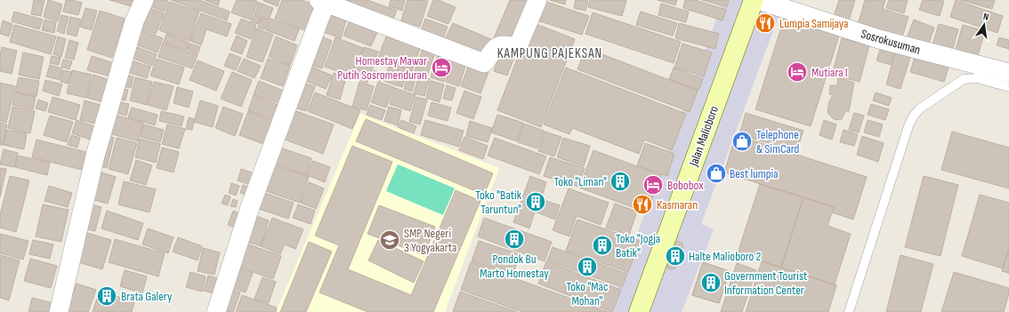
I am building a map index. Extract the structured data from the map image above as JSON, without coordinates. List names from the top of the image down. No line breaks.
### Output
{"streets":{"main road":["Jalan Malioboro"],"street":["Sosrokusuman"]},"districts":["KAMPUNG PAJEKSAN"],"places":{"restaurant":["Lumpia Samijaya","Kasmaran"],"hotel":["Homestay Mawar Putih Sosromenduran","Mutiara I","Bobobox"],"shop":["Telephone & SimCard","Best lumpia"],"building":["Toko \"Liman\"","Toko \"Batik Taruntun\"","Pondok Bu Marto Homestay","Toko \"Jogja Batik\"","Halte Malioboro 2","Toko \"Mac Mohan\"","Government Tourist Information Center","Brata Galery"],"school or university":["SMP Negeri 3 Yogyakarta"]},"north":"top"}
